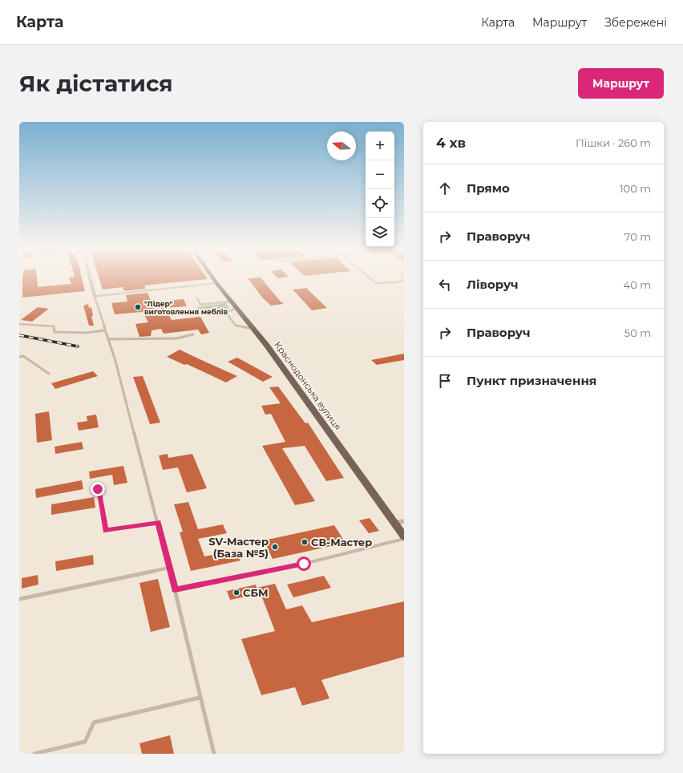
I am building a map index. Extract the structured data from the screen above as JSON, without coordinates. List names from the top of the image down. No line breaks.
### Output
{"streets":{"main road":["Краснодонська вулиця"]},"places":["\"Лідер\" виготовлення меблів","СВ-Мастер","SV-Мастер (База №5)","СБМ"],"north":"left","page":{"header":"Карта","nav":["Карта","Маршрут","Збережені"],"buttons":"Маршрут","title":"Як дістатися","heading":["4 хв","Пішки · 260 m"],"map_buttons":["+","−"],"list":[["Прямо","100 m"],["Праворуч","70 m"],["Ліворуч","40 m"],["Праворуч","50 m"],"Пункт призначення"]}}
